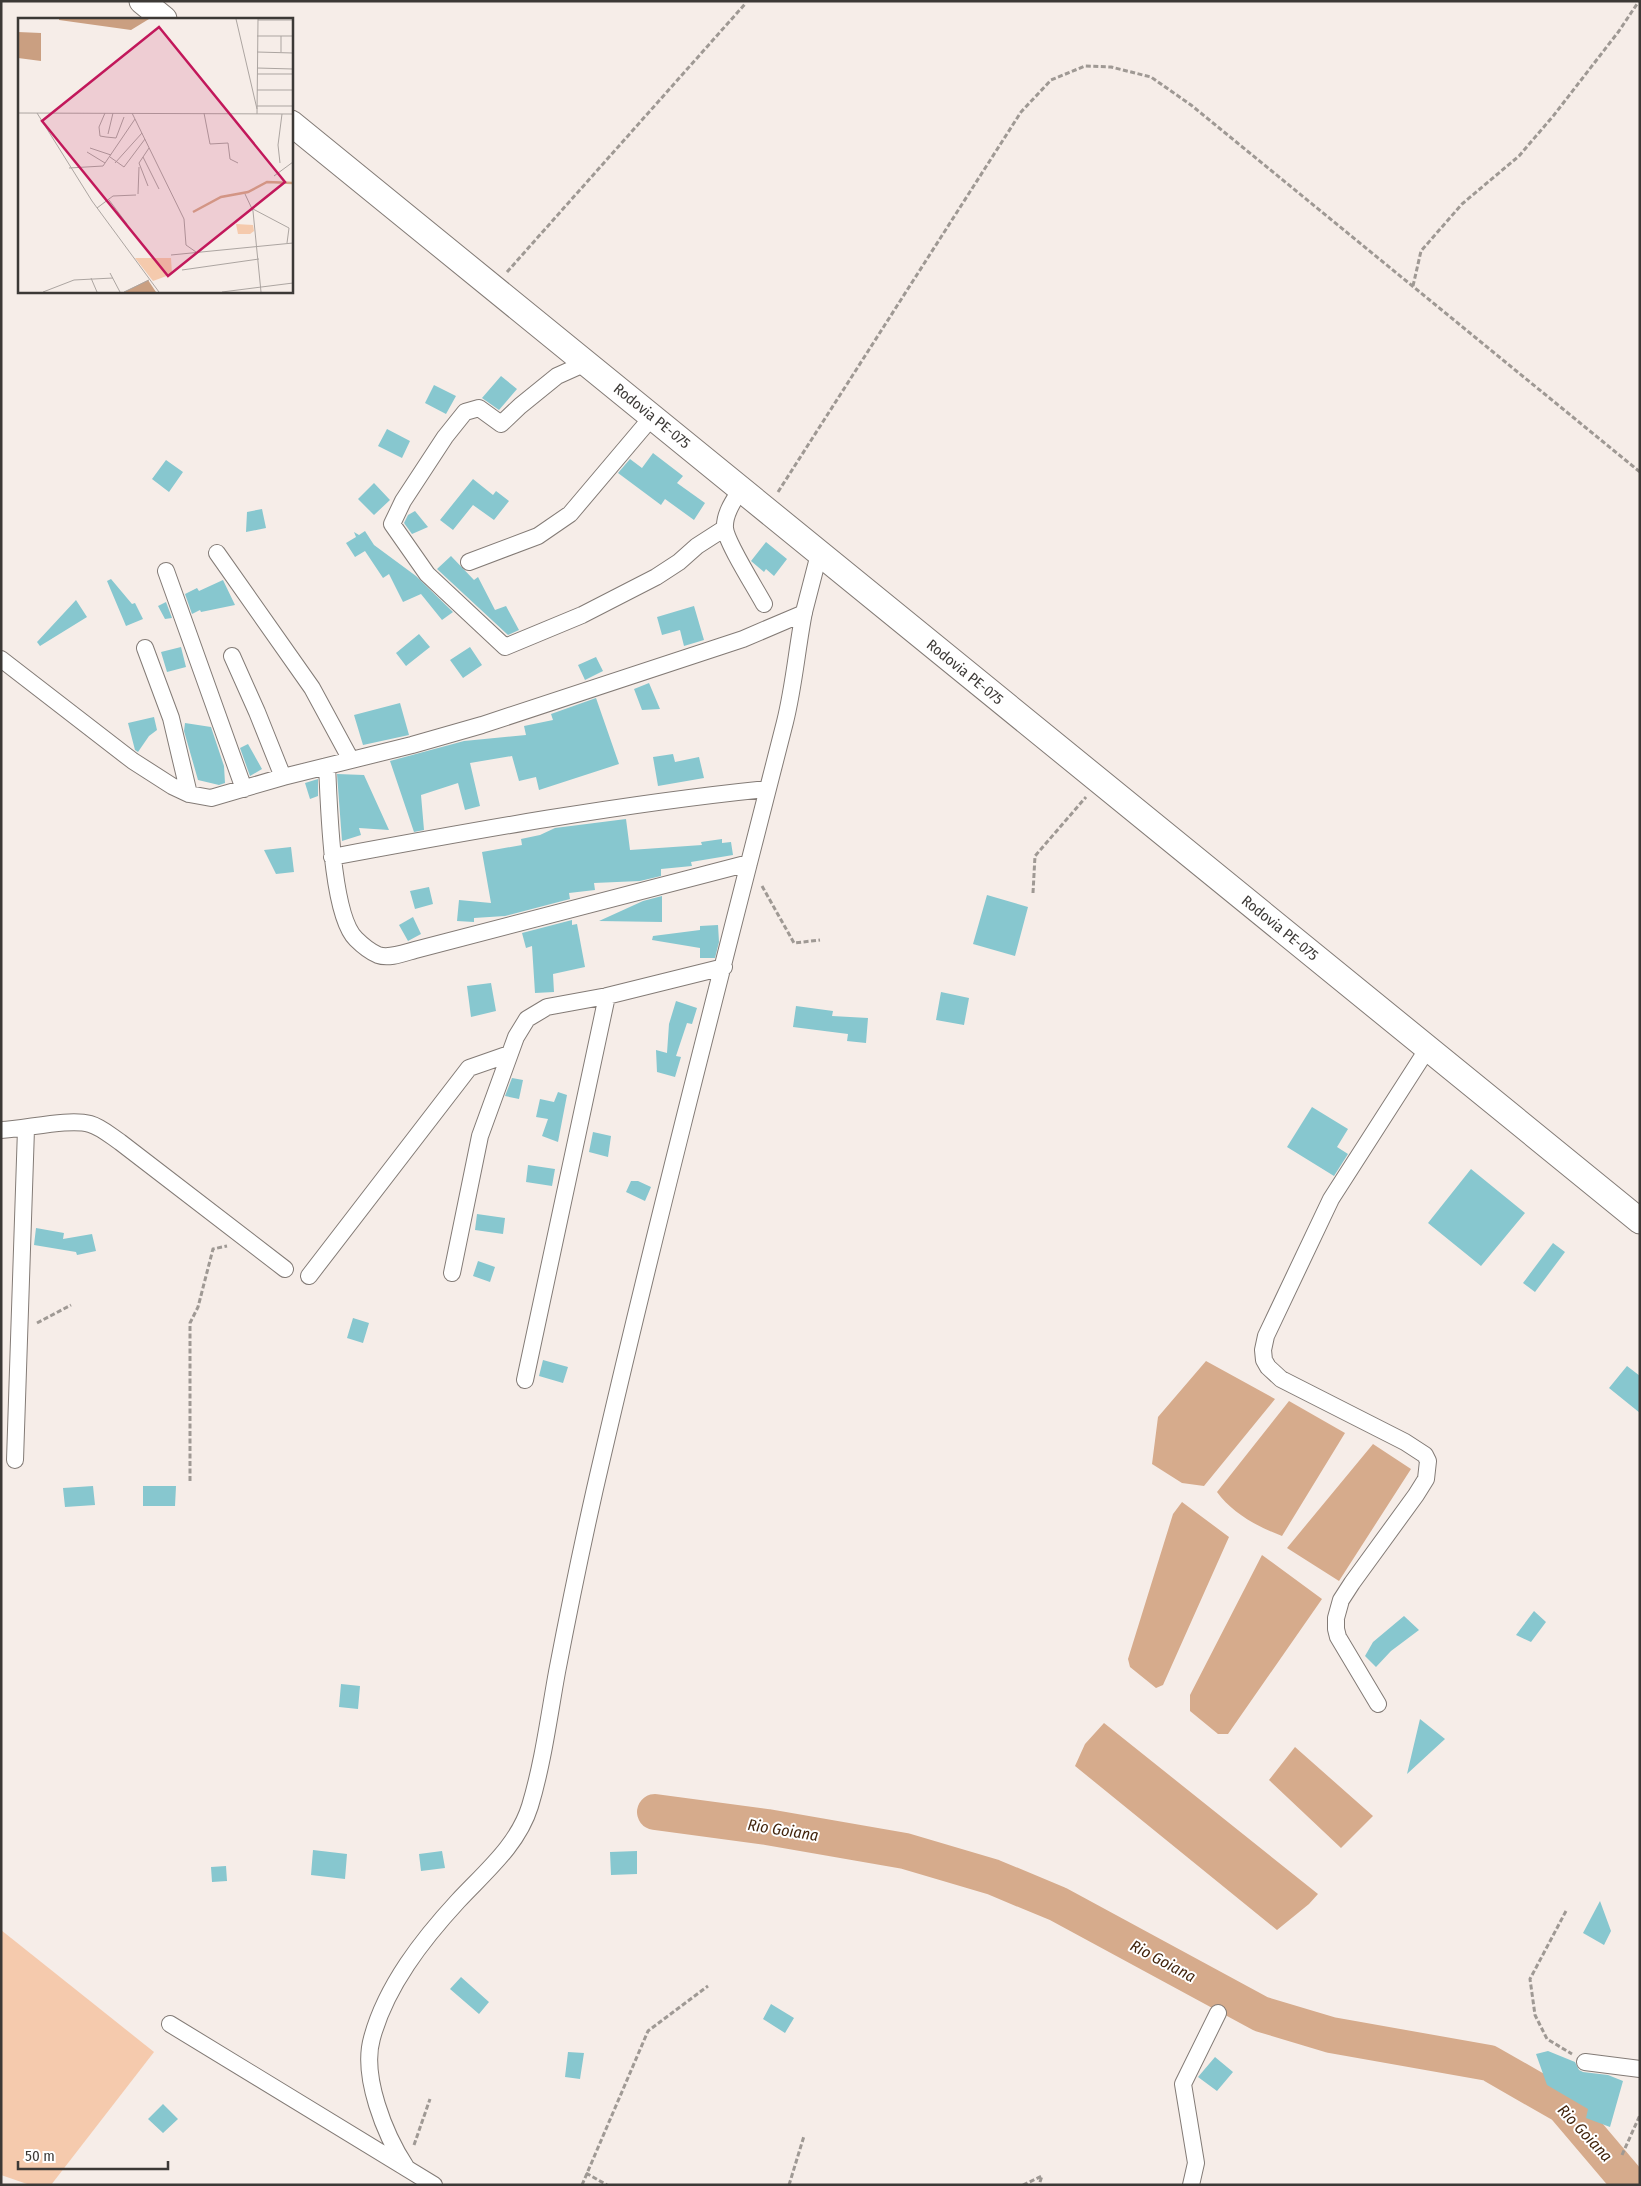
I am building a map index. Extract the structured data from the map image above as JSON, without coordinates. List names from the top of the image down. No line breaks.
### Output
{"streets":{"main road":["Rodovia PE-075"]},"water":["Rio Goiana"],"scale_bar":"50 m"}
